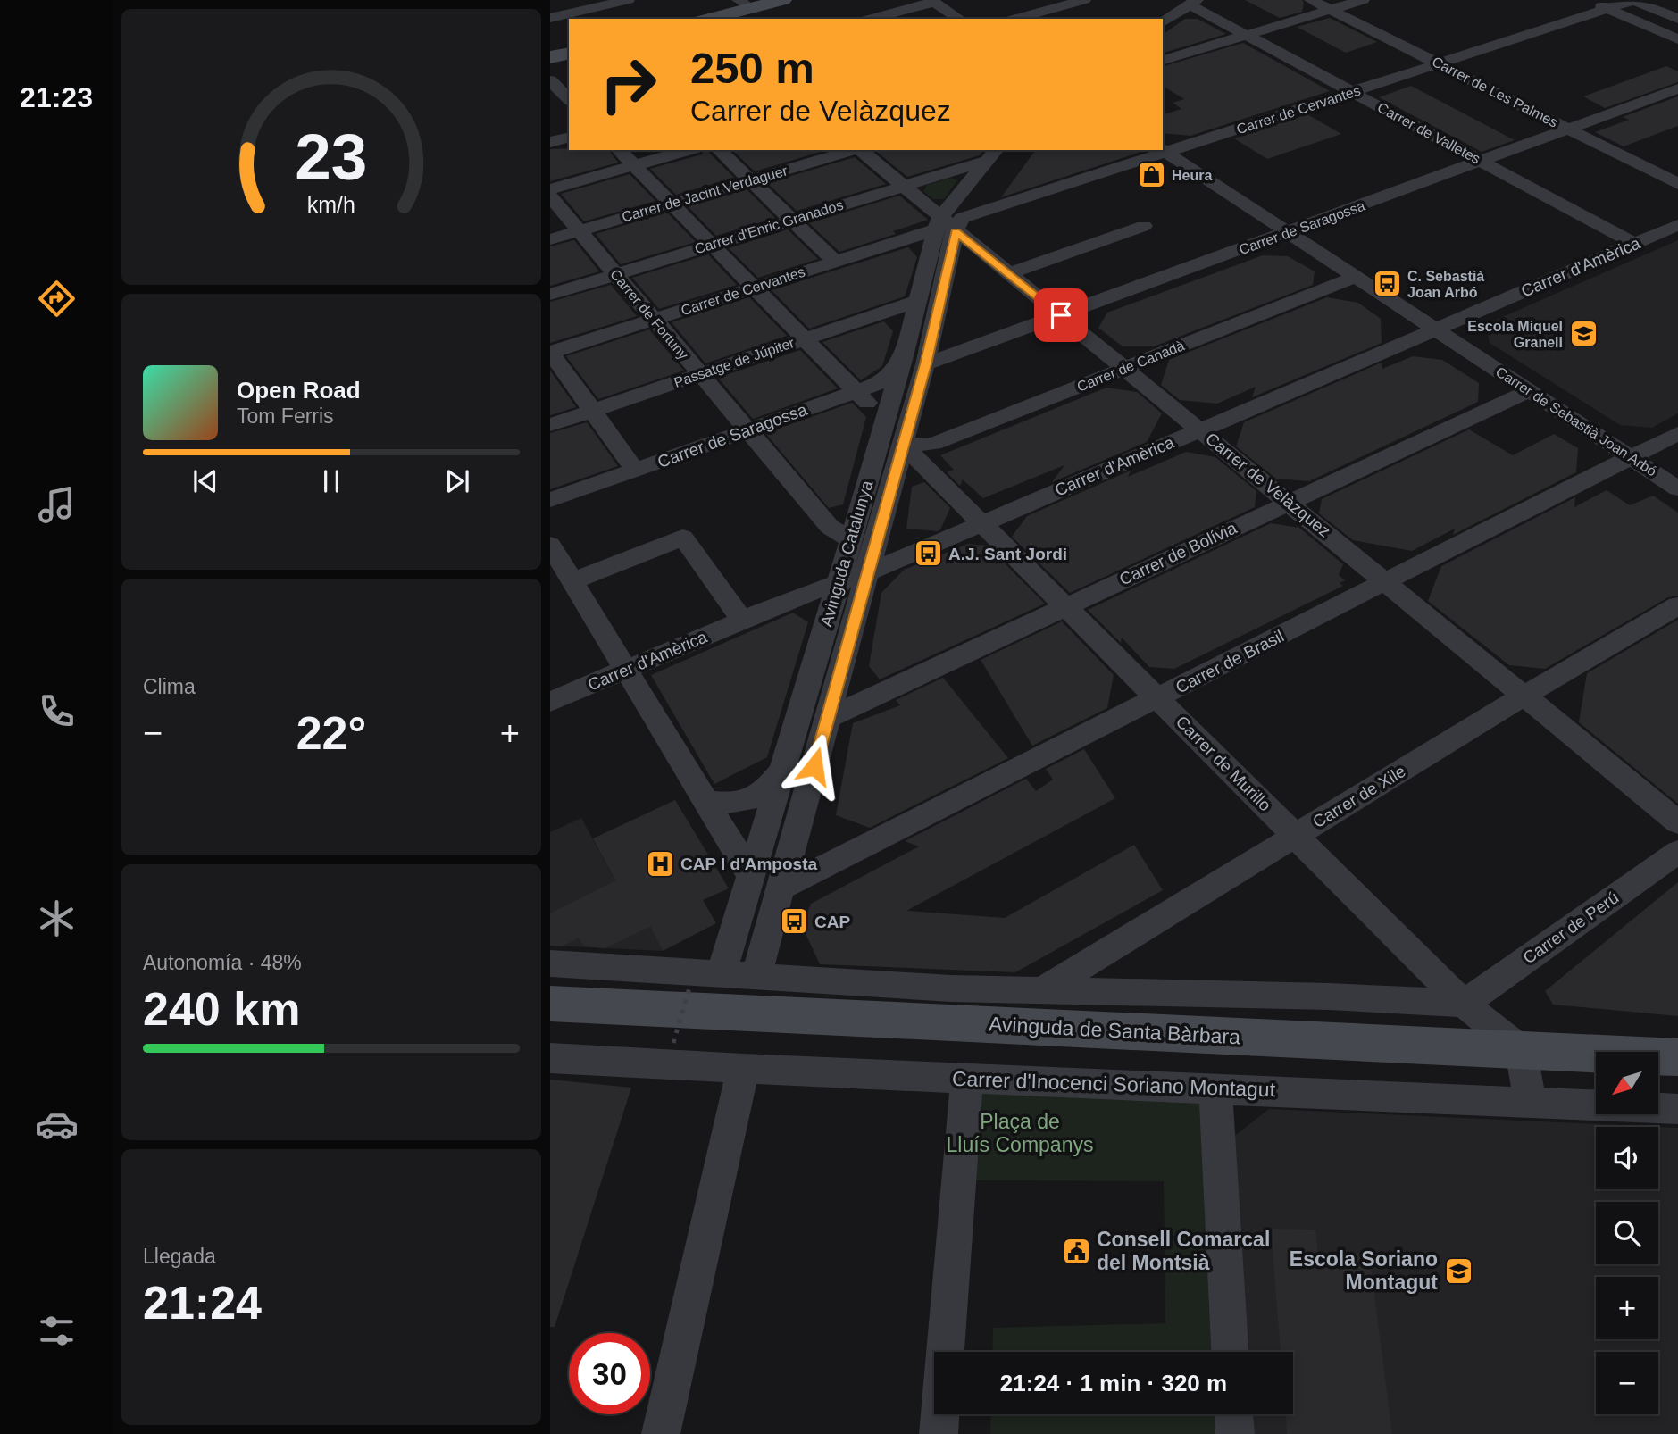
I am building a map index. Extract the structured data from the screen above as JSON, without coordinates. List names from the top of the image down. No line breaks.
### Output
{"streets":{"street":["Carrer de Les Palmes","Carrer de Cervantes","Carrer de Valletes","Carrer de Jacint Verdaguer","Carrer d'Enric Granados","Carrer de Saragossa","Carrer d'Amèrica","Carrer de Fortuny","Passatge de Júpiter","Carrer de Canadà","Carrer de Sebastià Joan Arbó","Carrer de Velàzquez","Avinguda Catalunya","Carrer de Bolívia","Carrer de Brasil","Carrer de Murillo","Carrer de Xile","Carrer de Perú","Avinguda de Santa Bàrbara","Carrer d'Inocenci Soriano Montagut"]},"crossings":[["Carrer de Les Palmes","Carrer de Cervantes"],["Carrer de Les Palmes","Carrer de Saragossa"],["Carrer de Cervantes","Carrer de Valletes"],["Carrer de Cervantes","Carrer de Fortuny"],["Carrer de Cervantes","Carrer de Sebastià Joan Arbó"],["Carrer de Cervantes","Carrer de Velàzquez"],["Carrer de Cervantes","Avinguda Catalunya"],["Carrer de Valletes","Carrer de Saragossa"],["Carrer de Valletes","Carrer d'Amèrica"],["Carrer de Jacint Verdaguer","Carrer de Fortuny"],["Carrer d'Enric Granados","Carrer de Fortuny"],["Carrer d'Enric Granados","Carrer de Velàzquez"],["Carrer d'Enric Granados","Avinguda Catalunya"],["Carrer de Saragossa","Carrer de Fortuny"],["Carrer de Saragossa","Carrer de Sebastià Joan Arbó"],["Carrer de Saragossa","Carrer de Velàzquez"],["Carrer de Saragossa","Avinguda Catalunya"],["Carrer d'Amèrica","Carrer de Sebastià Joan Arbó"],["Carrer d'Amèrica","Carrer de Velàzquez"],["Carrer d'Amèrica","Avinguda Catalunya"],["Carrer d'Amèrica","Carrer de Murillo"],["Carrer de Fortuny","Passatge de Júpiter"],["Carrer de Fortuny","Avinguda Catalunya"],["Passatge de Júpiter","Avinguda Catalunya"],["Carrer de Canadà","Carrer de Sebastià Joan Arbó"],["Carrer de Canadà","Carrer de Velàzquez"],["Carrer de Canadà","Carrer de Murillo"],["Carrer de Sebastià Joan Arbó","Carrer de Bolívia"],["Carrer de Sebastià Joan Arbó","Carrer de Brasil"],["Carrer de Velàzquez","Avinguda Catalunya"],["Carrer de Velàzquez","Carrer de Bolívia"],["Carrer de Velàzquez","Carrer de Brasil"],["Carrer de Velàzquez","Carrer de Xile"],["Avinguda Catalunya","Avinguda de Santa Bàrbara"],["Carrer de Bolívia","Carrer de Murillo"],["Carrer de Brasil","Carrer de Murillo"],["Carrer de Murillo","Carrer de Xile"],["Carrer de Murillo","Carrer de Perú"],["Carrer de Murillo","Avinguda de Santa Bàrbara"],["Carrer de Xile","Avinguda de Santa Bàrbara"],["Carrer de Perú","Avinguda de Santa Bàrbara"]],"parks":["Plaça de Lluís Companys"],"places":{"shop":["Heura"],"bus stop":["C. Sebastià Joan Arbó","A.J. Sant Jordi","CAP"],"school or university":["Escola Miquel Granell","Escola Soriano Montagut"],"hospital":["CAP I d'Amposta"],"public building":["Consell Comarcal del Montsià"]},"north":"bottom left","page":{"tabs":"21:23","turn":["250 m","Carrer de Velàzquez"],"song":["Open Road","Tom Ferris"],"tile":["Clima",["Autonomía · 48%","240 km"],["Llegada","21:24"]],"heat":["−","22°","+"],"map_buttons":["+","−"],"limit":"30","trip":"21:24 · 1 min · 320 m","gauge":["23","km/h"]}}
